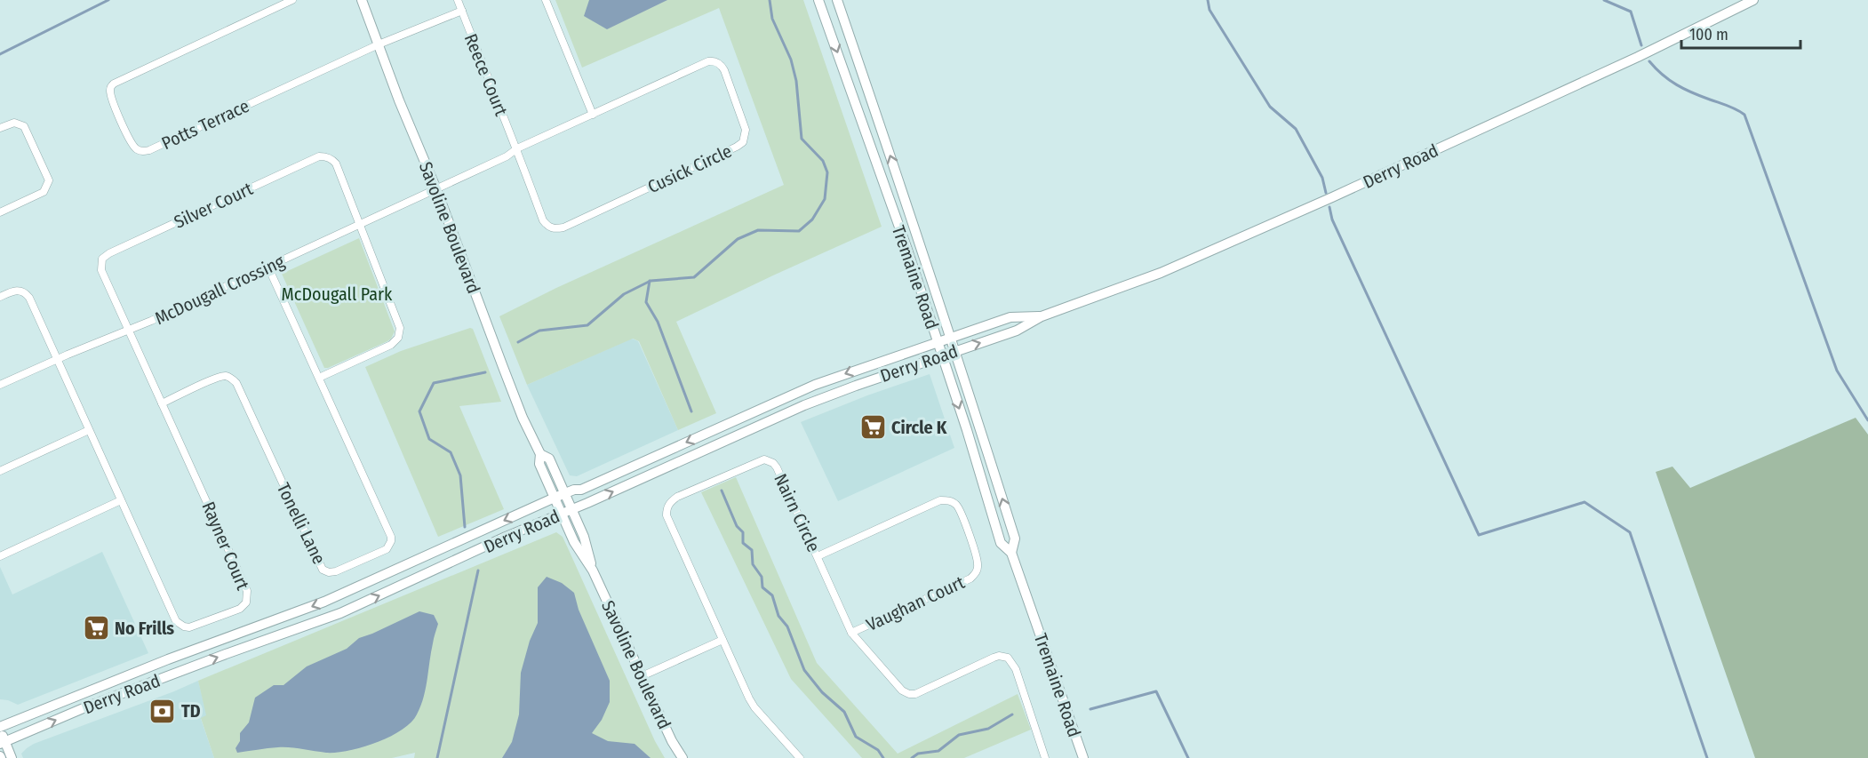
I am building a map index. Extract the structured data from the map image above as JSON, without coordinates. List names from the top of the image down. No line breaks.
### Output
{"streets":{"main road":["Derry Road","Savoline Boulevard","Tremaine Road"],"street":["Reece Court","Potts Terrace","Cusick Circle","Silver Court","McDougall Crossing","Nairn Circle","Tonelli Lane","Rayner Court","Vaughan Court"]},"crossings":[["Reece Court","Potts Terrace"],["Reece Court","Cusick Circle"],["Potts Terrace","Savoline Boulevard"],["Derry Road","Savoline Boulevard"],["Derry Road","Tremaine Road"],["Cusick Circle","Savoline Boulevard"],["Cusick Circle","McDougall Crossing"],["Silver Court","McDougall Crossing"],["Silver Court","Tonelli Lane"],["Silver Court","Rayner Court"],["Savoline Boulevard","McDougall Crossing"],["McDougall Crossing","Tonelli Lane"],["McDougall Crossing","Rayner Court"],["Nairn Circle","Vaughan Court"],["Tonelli Lane","Rayner Court"]],"parks":["McDougall Park"],"places":{"supermarket":["Circle K","No Frills"],"bank":["TD"]},"scale_bar":"100 m"}
